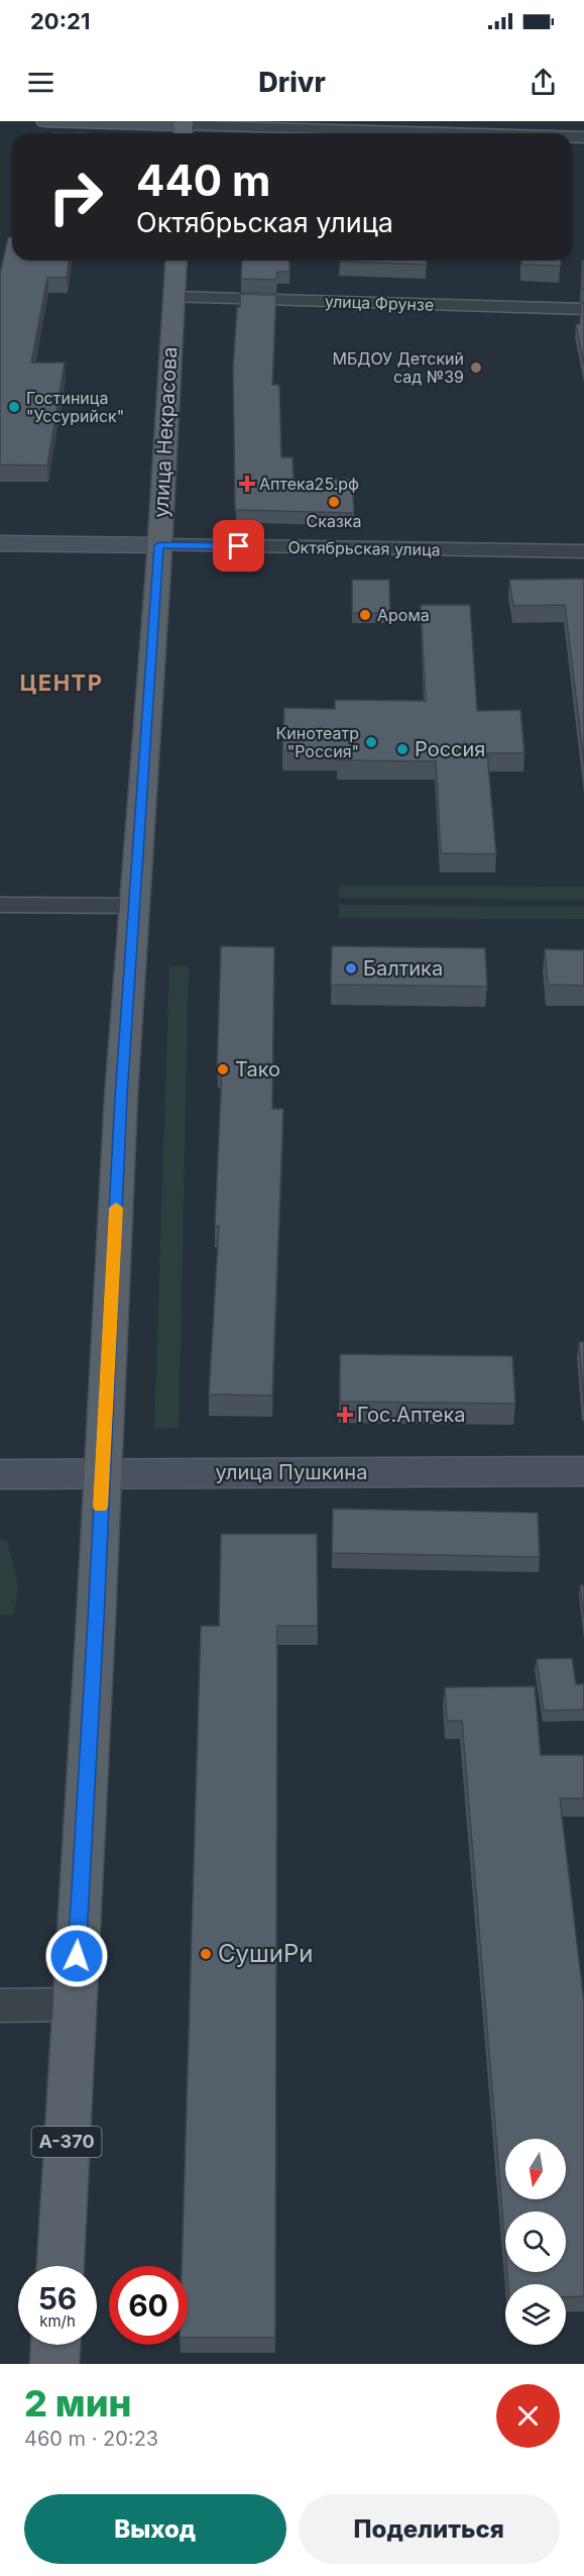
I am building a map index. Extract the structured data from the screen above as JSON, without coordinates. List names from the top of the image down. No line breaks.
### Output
{"streets":{"main road":["улица Некрасова","Октябрьская улица","улица Пушкина","А-370"],"street":["улица Фрунзе"]},"crossings":[["улица Фрунзе","улица Некрасова"],["улица Некрасова","Октябрьская улица"],["улица Некрасова","улица Пушкина"]],"districts":["ЦЕНТР"],"places":{"other":["МБДОУ Детский сад №39","Гостиница \"Уссурийск\"","Сказка","Арома","Кинотеатр \"Россия\"","Россия","Балтика","Тако","СушиРи"],"health":["Аптека25.рф","Гос.Аптека"]},"north":"bottom","page":{"status":"20:21","header":"Drivr","turn":["440 m","Октябрьская улица"],"speed":"56 km/h","limit":"60","heading":["2 мин","460 m · 20:23"],"buttons":["Выход","Поделиться"]}}
